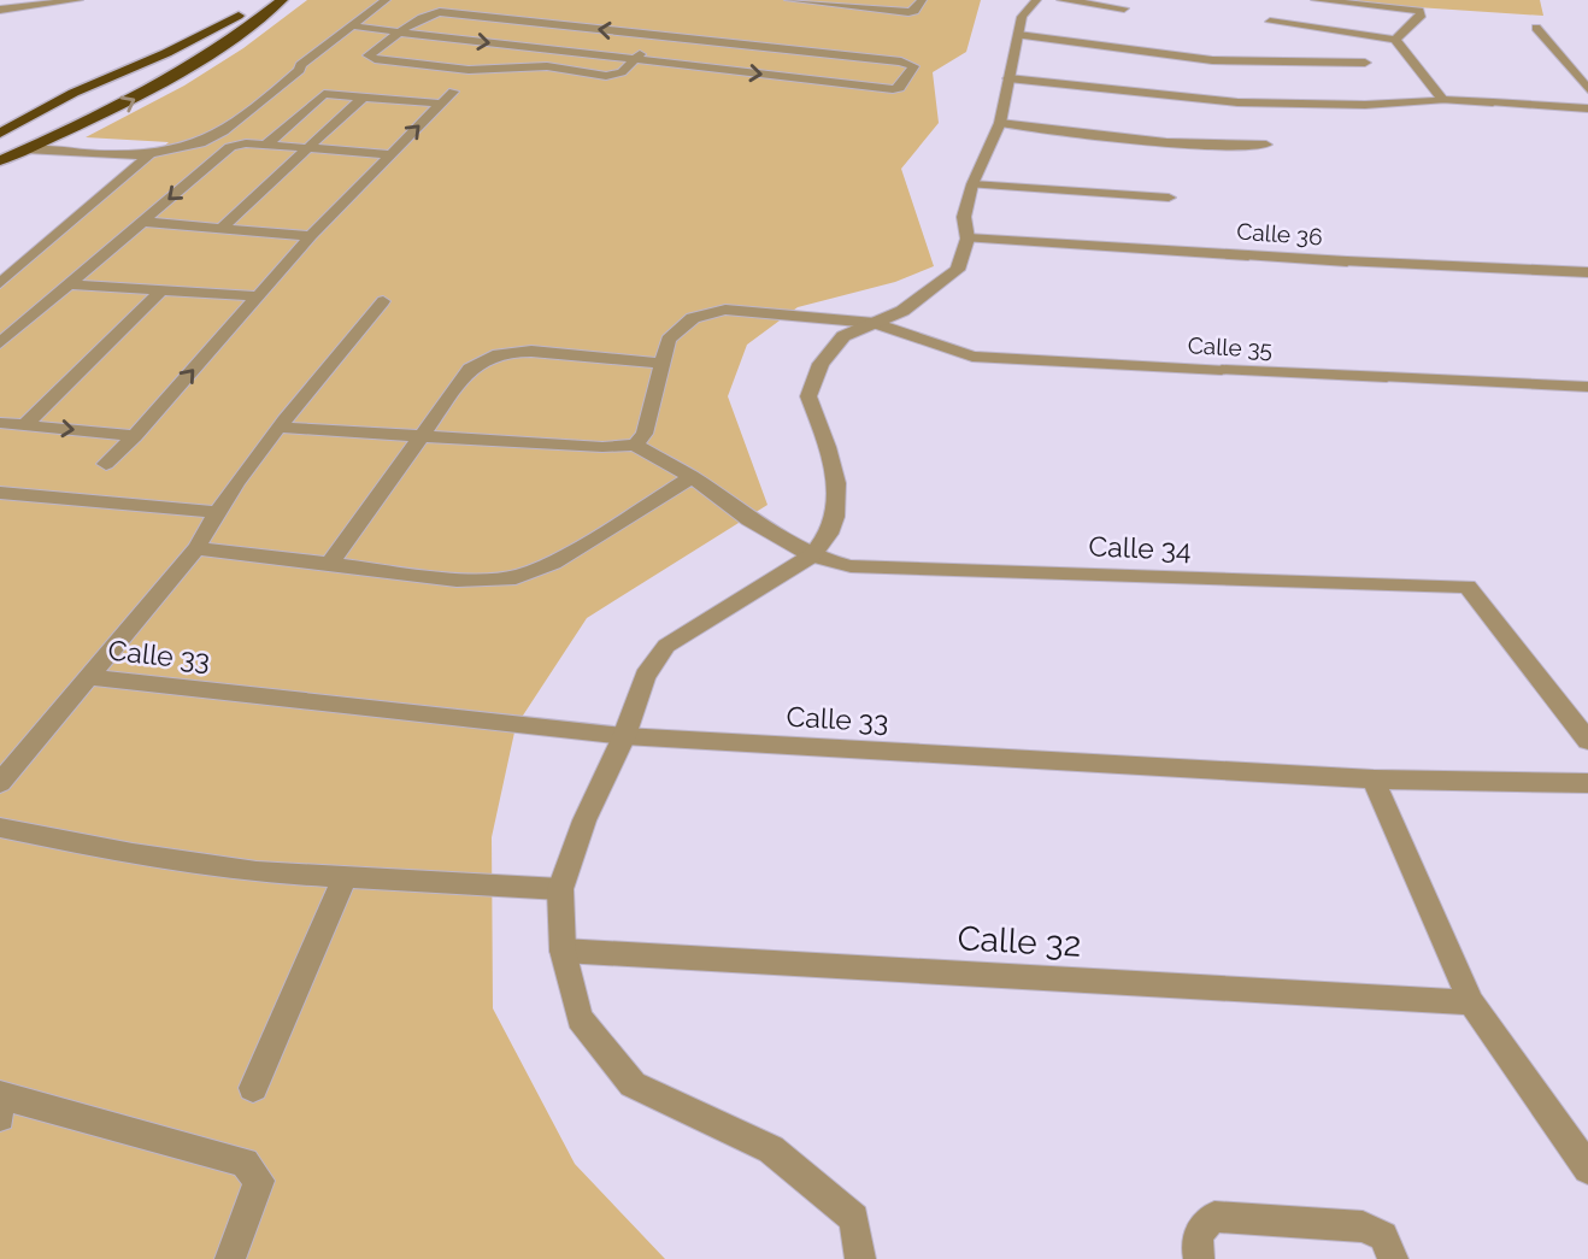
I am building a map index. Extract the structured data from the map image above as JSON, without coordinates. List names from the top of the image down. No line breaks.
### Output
{"streets":{"street":["Calle 36","Calle 35","Calle 34","Calle 33","Calle 32"]},"crossings":[["Calle 35","Calle 34"]]}
